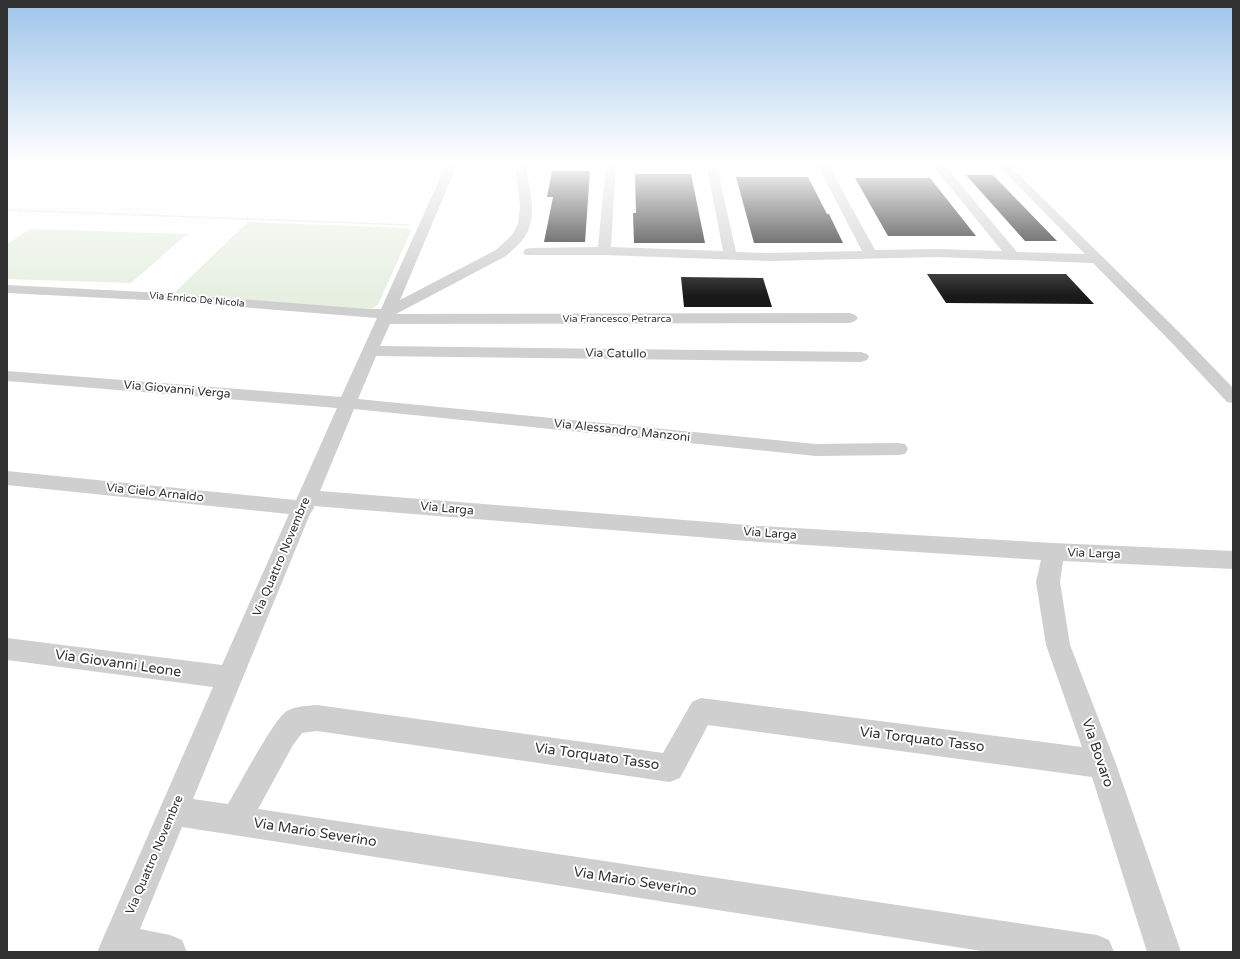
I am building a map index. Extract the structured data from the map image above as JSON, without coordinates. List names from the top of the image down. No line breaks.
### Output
{"streets":{"street":["Via Enrico De Nicola","Via Francesco Petrarca","Via Catullo","Via Giovanni Verga","Via Alessandro Manzoni","Via Cielo Arnaldo","Via Larga","Via Quattro Novembre","Via Giovanni Leone","Via Torquato Tasso","Via Bovaro","Via Mario Severino"]},"crossings":[["Via Enrico De Nicola","Via Francesco Petrarca"],["Via Enrico De Nicola","Via Quattro Novembre"],["Via Francesco Petrarca","Via Quattro Novembre"],["Via Catullo","Via Quattro Novembre"],["Via Giovanni Verga","Via Alessandro Manzoni"],["Via Giovanni Verga","Via Quattro Novembre"],["Via Alessandro Manzoni","Via Quattro Novembre"],["Via Cielo Arnaldo","Via Larga"],["Via Cielo Arnaldo","Via Quattro Novembre"],["Via Larga","Via Quattro Novembre"],["Via Larga","Via Bovaro"],["Via Quattro Novembre","Via Giovanni Leone"],["Via Quattro Novembre","Via Mario Severino"],["Via Torquato Tasso","Via Bovaro"],["Via Torquato Tasso","Via Mario Severino"]]}
